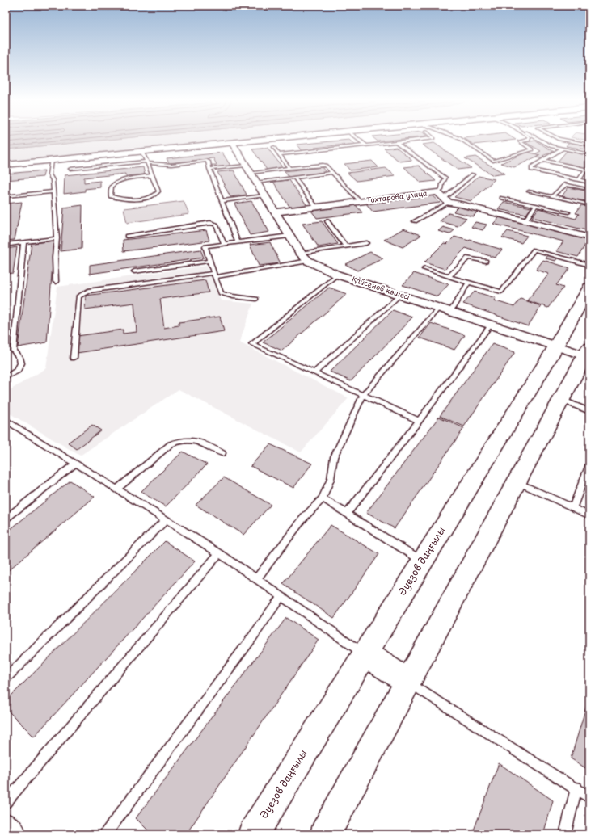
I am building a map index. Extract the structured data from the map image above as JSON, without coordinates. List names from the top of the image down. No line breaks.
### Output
{"streets":{"main road":["Әуезов даңғылы"],"street":["Тохтарова улица","Қайсенов көшесі"]},"crossings":[["Тохтарова улица","Қайсенов көшесі"],["Қайсенов көшесі","Әуезов даңғылы"]]}
